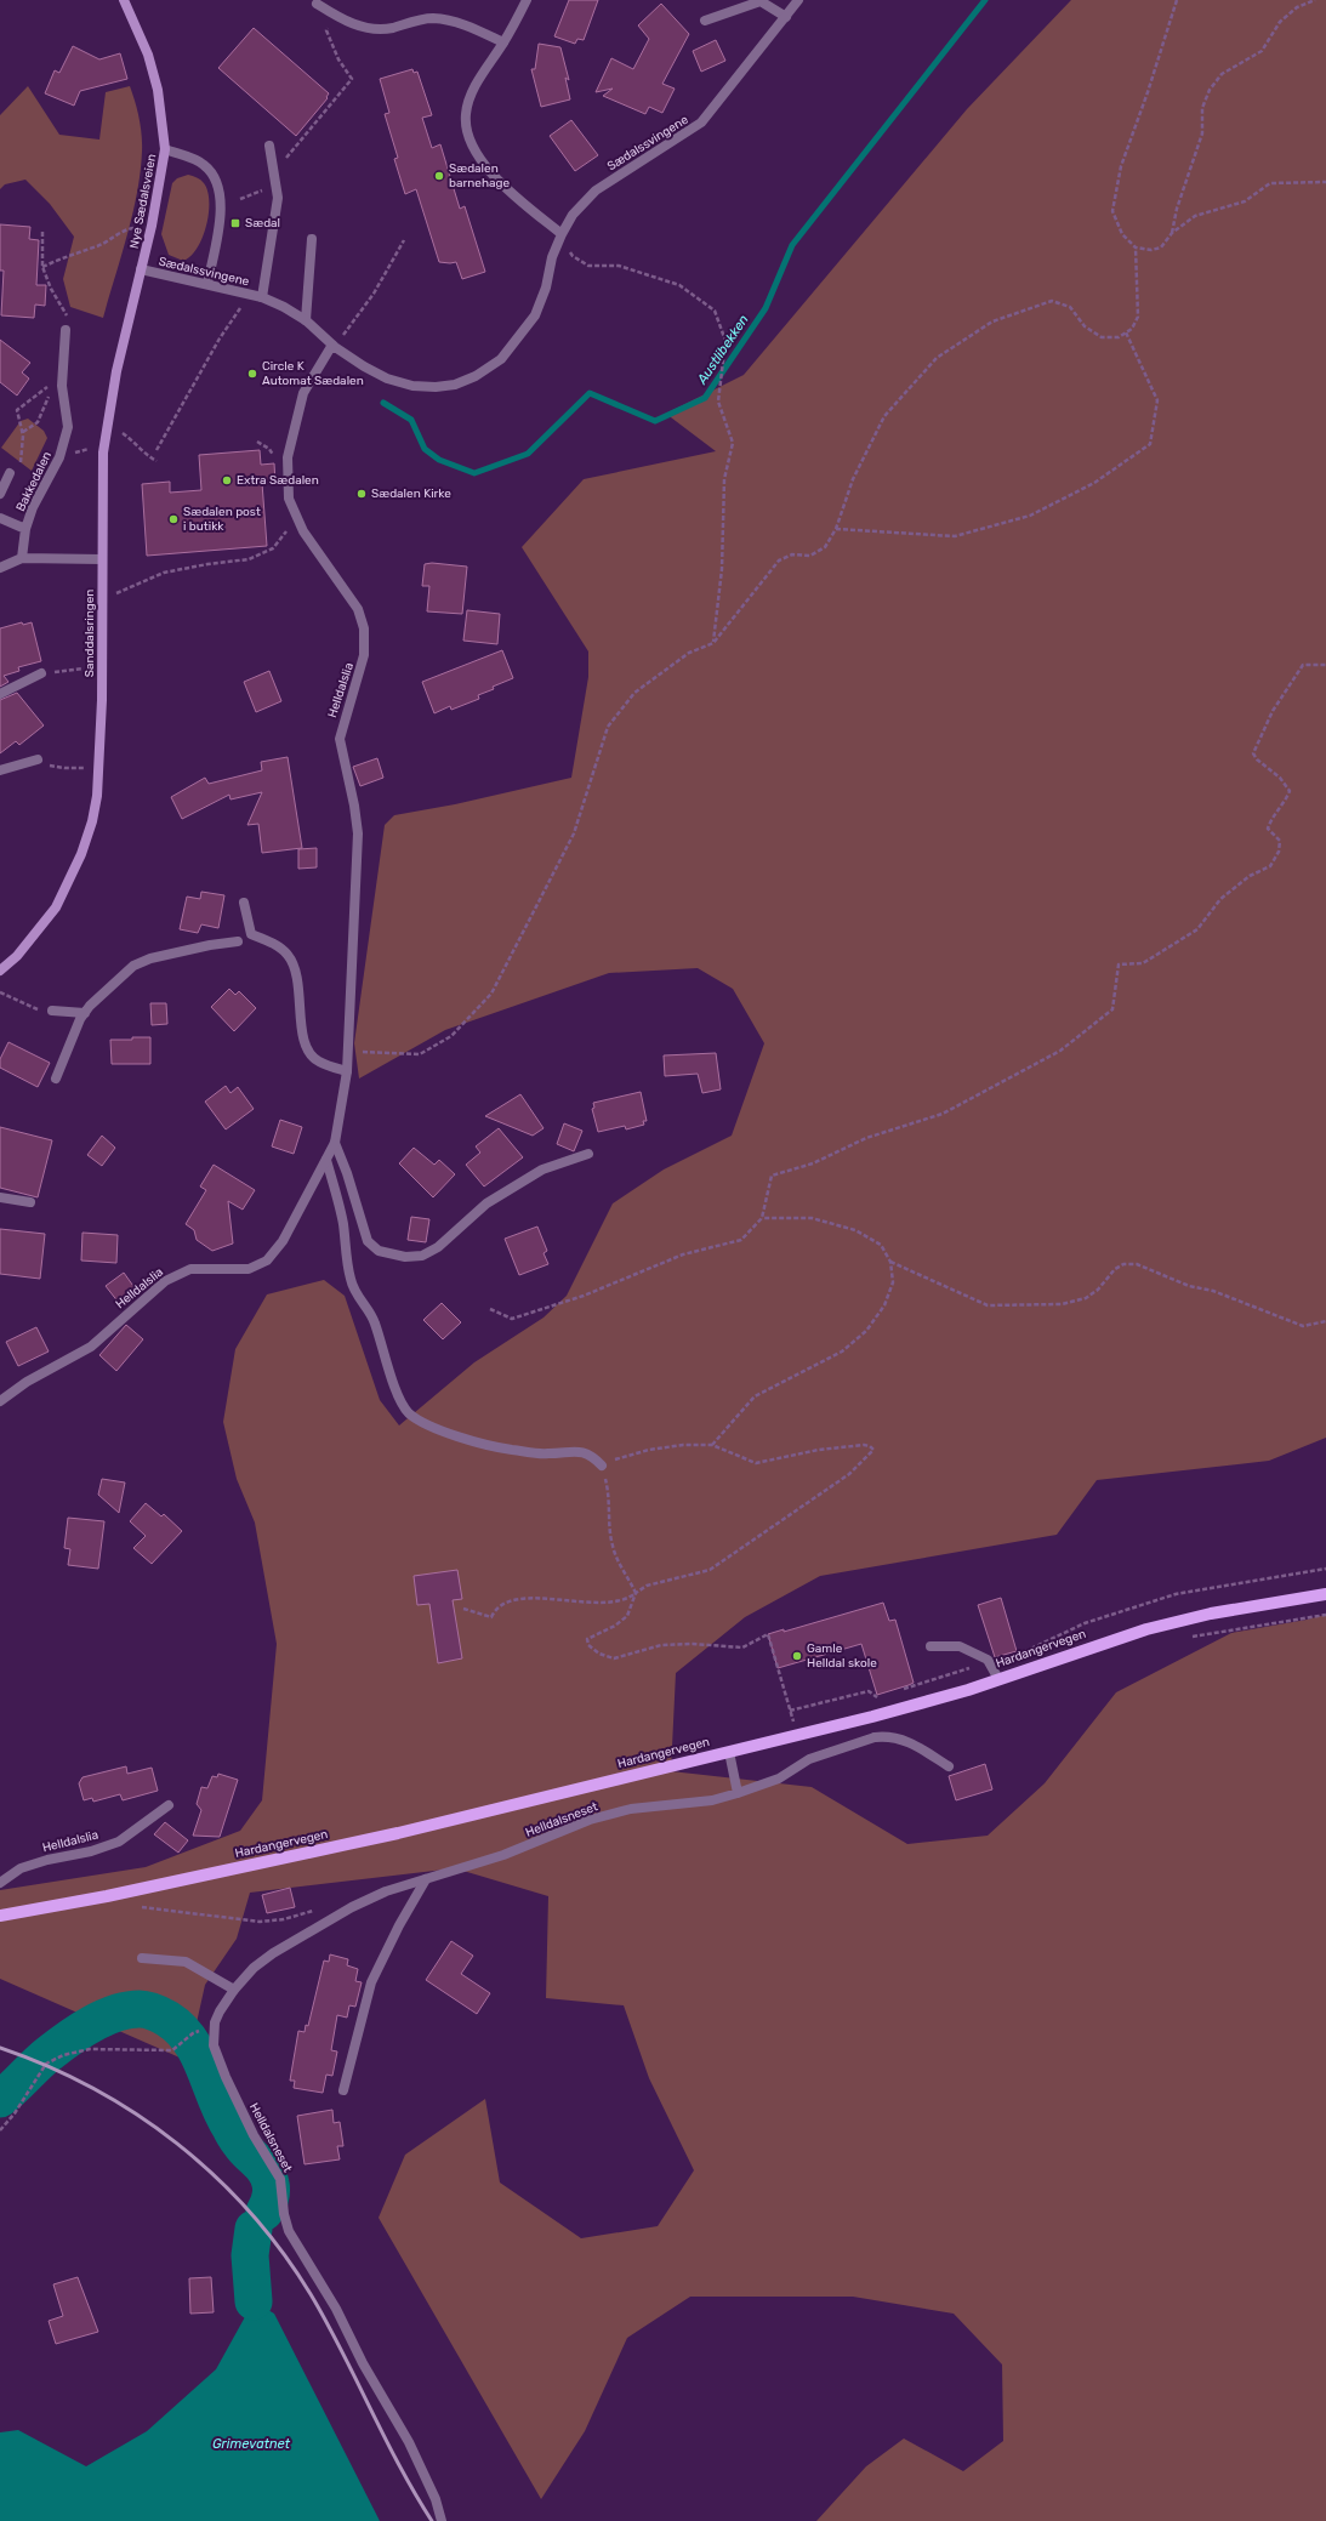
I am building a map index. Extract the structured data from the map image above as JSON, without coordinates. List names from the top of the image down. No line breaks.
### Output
{"streets":{"main road":["Nye Sædalsveien","Sanddalsringen","Hardangervegen"],"street":["Sædalssvingene","Bakkedalen","Helldalslia","Helldalsneset"]},"crossings":[["Sædalssvingene","Nye Sædalsveien"],["Sædalssvingene","Sanddalsringen"],["Sædalssvingene","Helldalslia"],["Nye Sædalsveien","Sanddalsringen"]],"water":["Austlibekken","Grimevatnet"],"places":{"other":["Sædalen barnehage","Circle K Automat Sædalen","Extra Sædalen","Sædalen Kirke","Sædalen post i butikk","Gamle Helldal skole"],"transit":["Sædal"]}}
